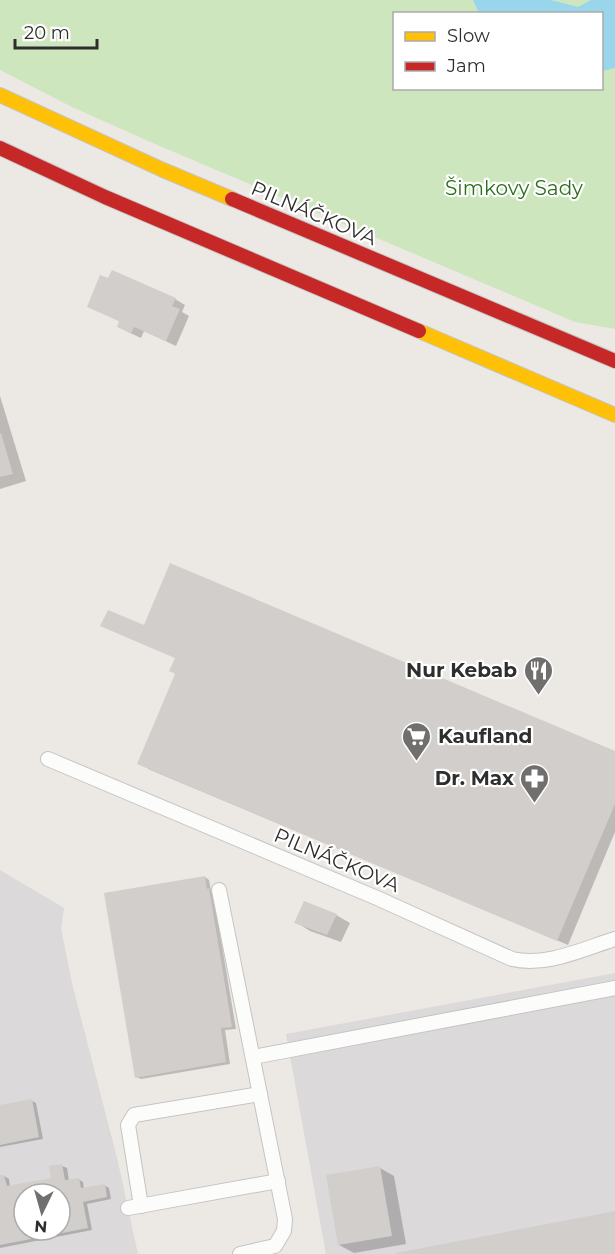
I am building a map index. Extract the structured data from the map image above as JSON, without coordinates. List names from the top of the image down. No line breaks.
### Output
{"streets":{"main road":["PILNÁČKOVA"]},"parks":["Šimkovy Sady"],"places":{"restaurant":["Nur Kebab"],"supermarket":["Kaufland"],"pharmacy":["Dr. Max"]},"legend":["Slow","Jam"],"scale_bar":"20 m","north":"bottom"}
